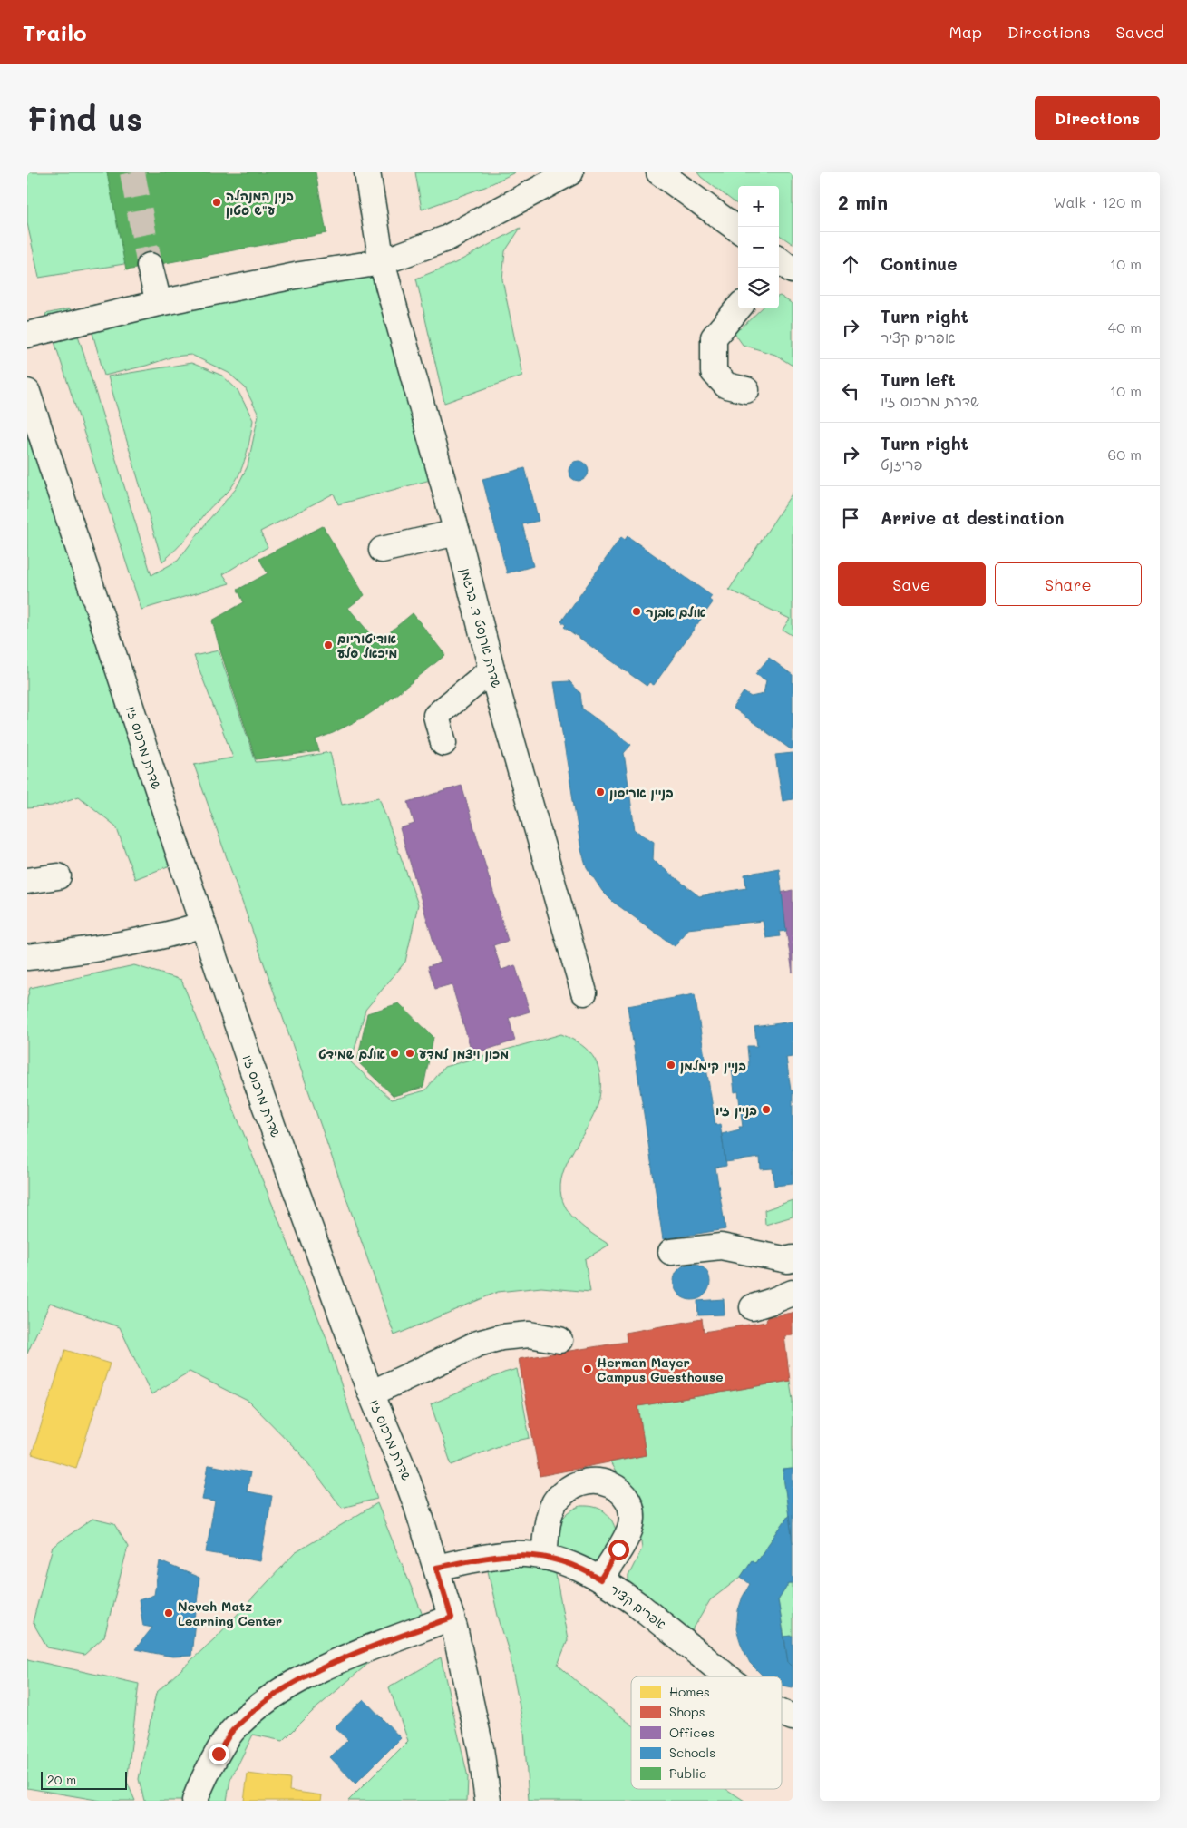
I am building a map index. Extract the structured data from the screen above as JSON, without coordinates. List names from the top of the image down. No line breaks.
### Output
{"streets":{"street":["שדרת ארנסט ד. ברגמן","שדרת מרכוס זיו","אפרים קציר"]},"crossings":[["שדרת מרכוס זיו","אפרים קציר"]],"places":["בנין המנהלה ע\"ש סטון","אולם אבנר","אודיטוריום מיכאל סלע","בניין אריסון","אולם שמידט","מכון ויצמן למדע","בניין קימלמן","בניין זיו","Herman Mayer Campus Guesthouse","Neveh Matz Learning Center"],"legend":["Homes","Shops","Offices","Schools","Public"],"scale_bar":"20 m","page":{"header":"Trailo","nav":["Map","Directions","Saved"],"buttons":["Directions",["Save","Share"]],"title":"Find us","heading":["2 min","Walk · 120 m"],"map_buttons":["+","−"],"list":[["Continue","10 m"],["Turn right","אפרים קציר","40 m"],["Turn left","שדרת מרכוס זיו","10 m"],["Turn right","פריזנט","60 m"],"Arrive at destination"],"scale":"20 m"}}
